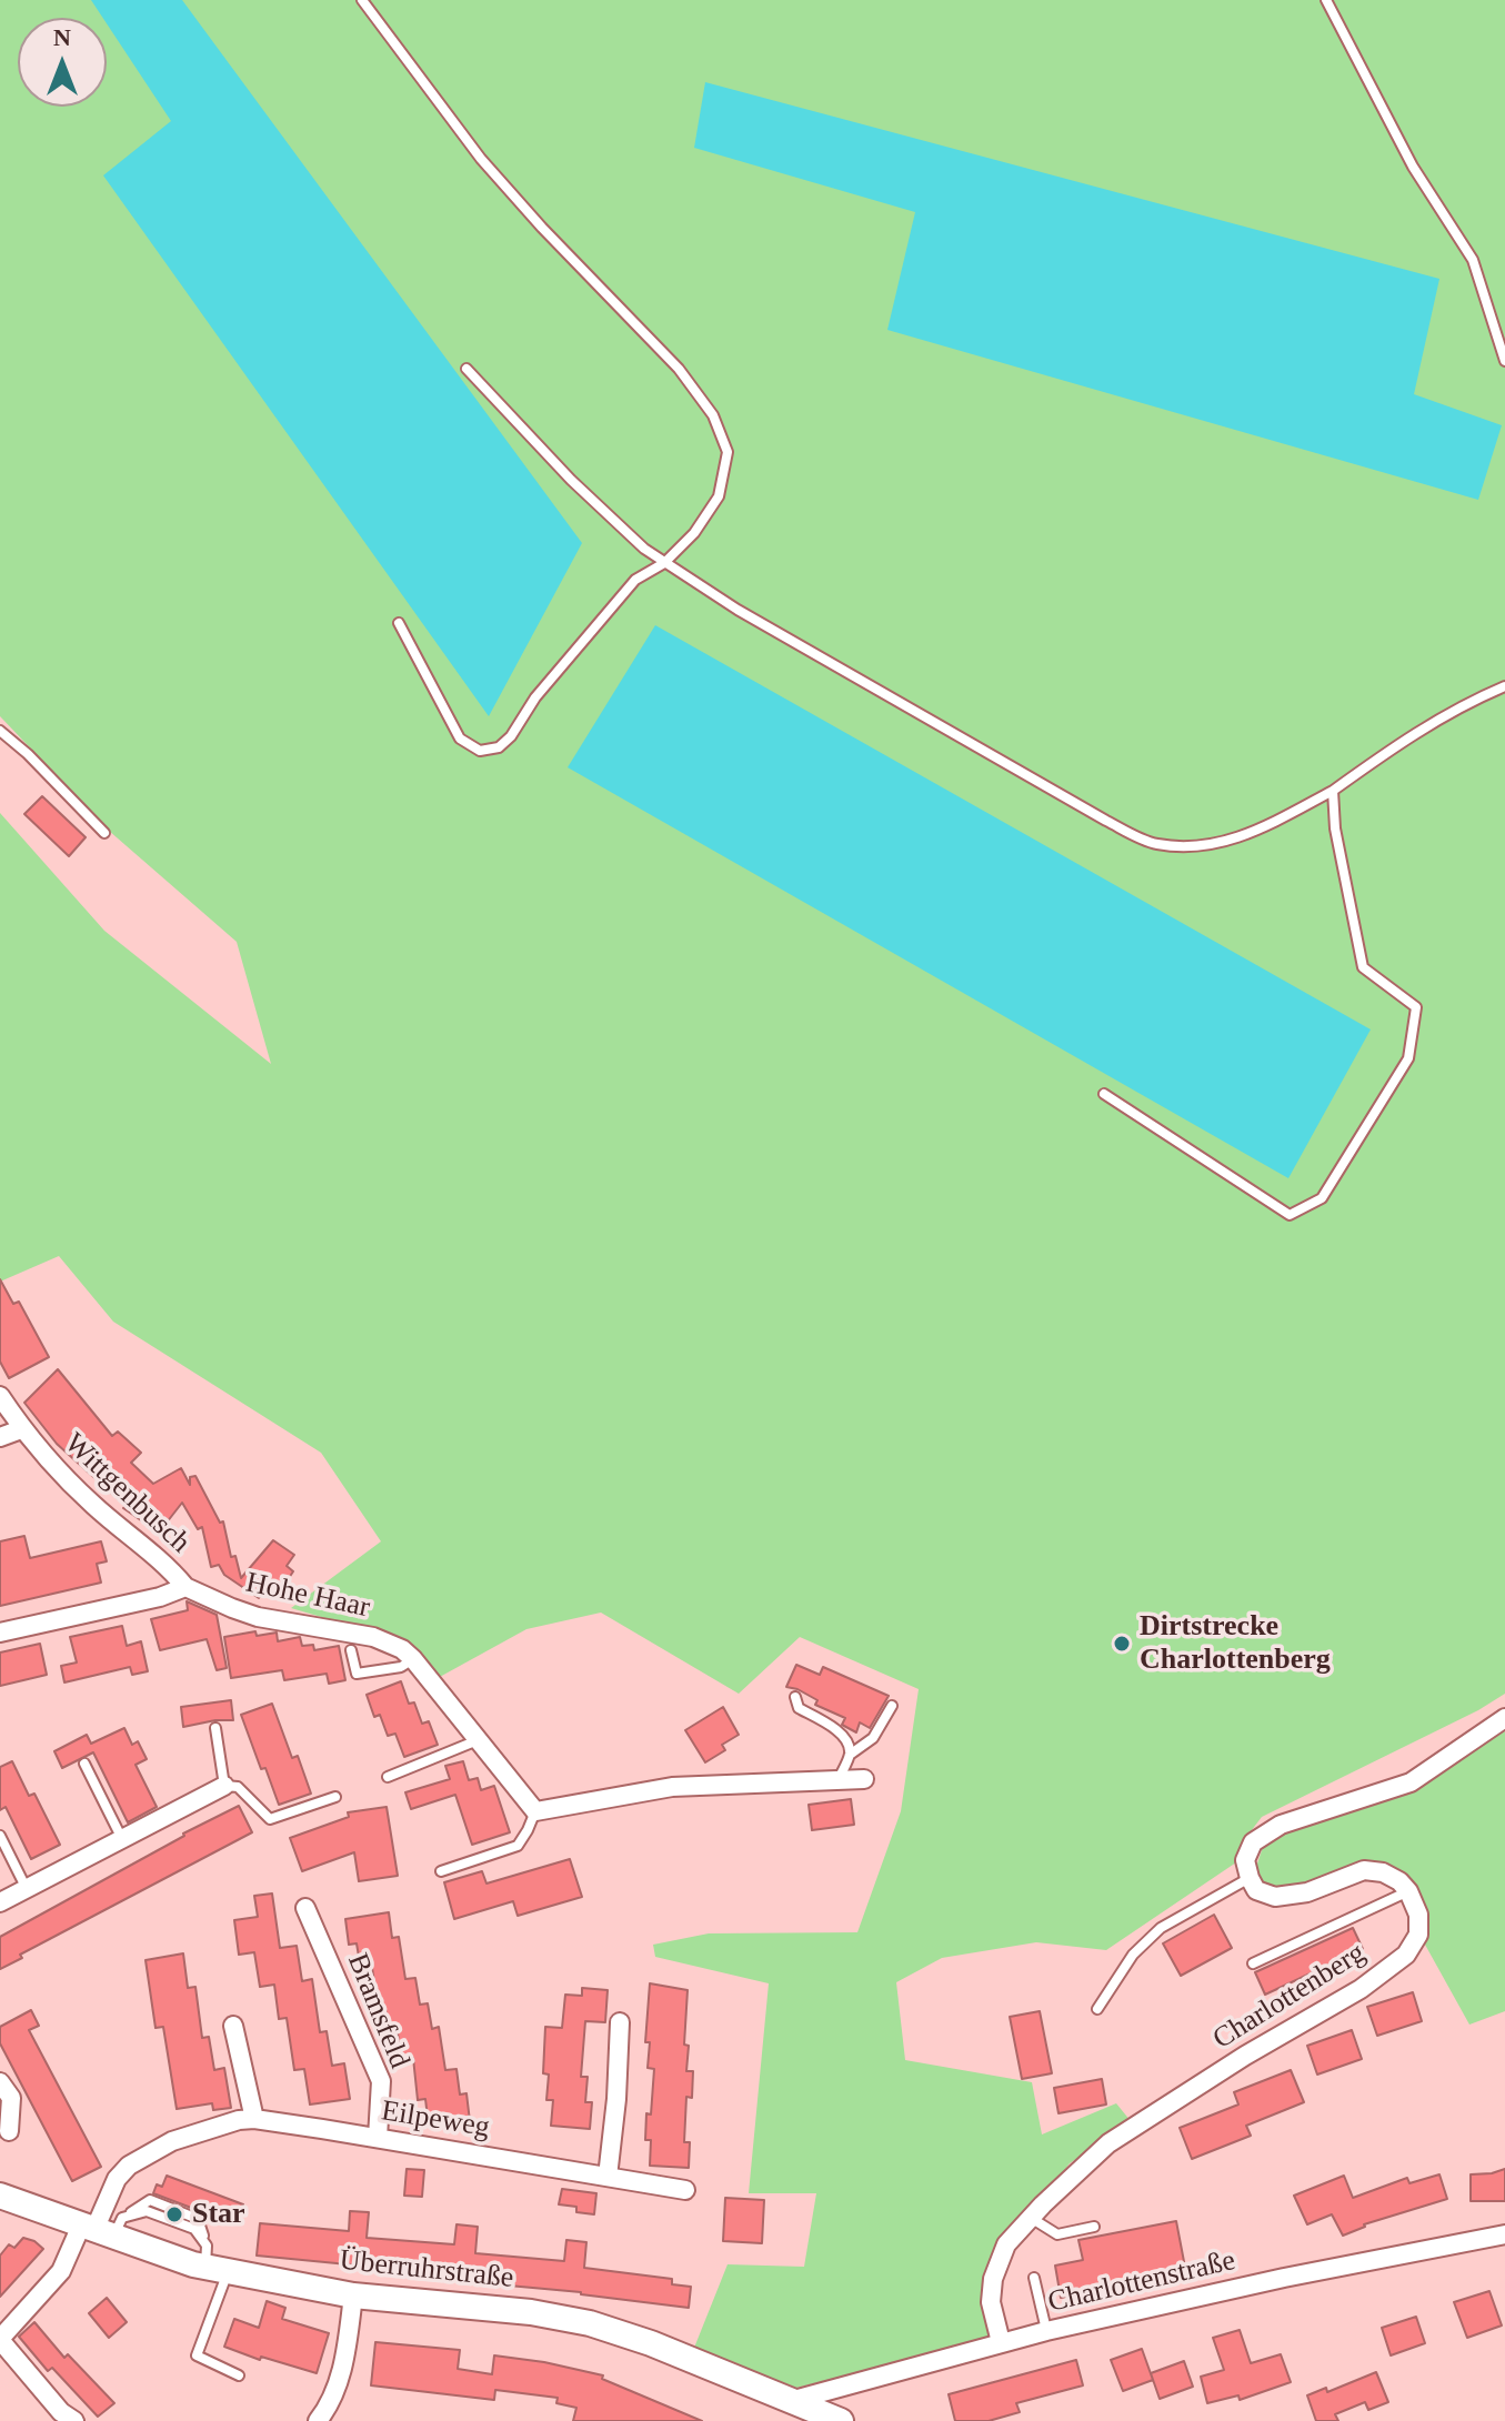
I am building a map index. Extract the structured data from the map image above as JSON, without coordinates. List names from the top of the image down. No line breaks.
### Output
{"streets":{"main road":["Überruhrstraße"],"street":["Wittgenbusch","Hohe Haar","Charlottenberg","Bramsfeld","Eilpeweg","Charlottenstraße"]},"crossings":[["Wittgenbusch","Hohe Haar"],["Charlottenberg","Charlottenstraße"],["Bramsfeld","Eilpeweg"],["Eilpeweg","Überruhrstraße"],["Überruhrstraße","Charlottenstraße"]],"places":["Dirtstrecke Charlottenberg","Star"],"north":"top"}
